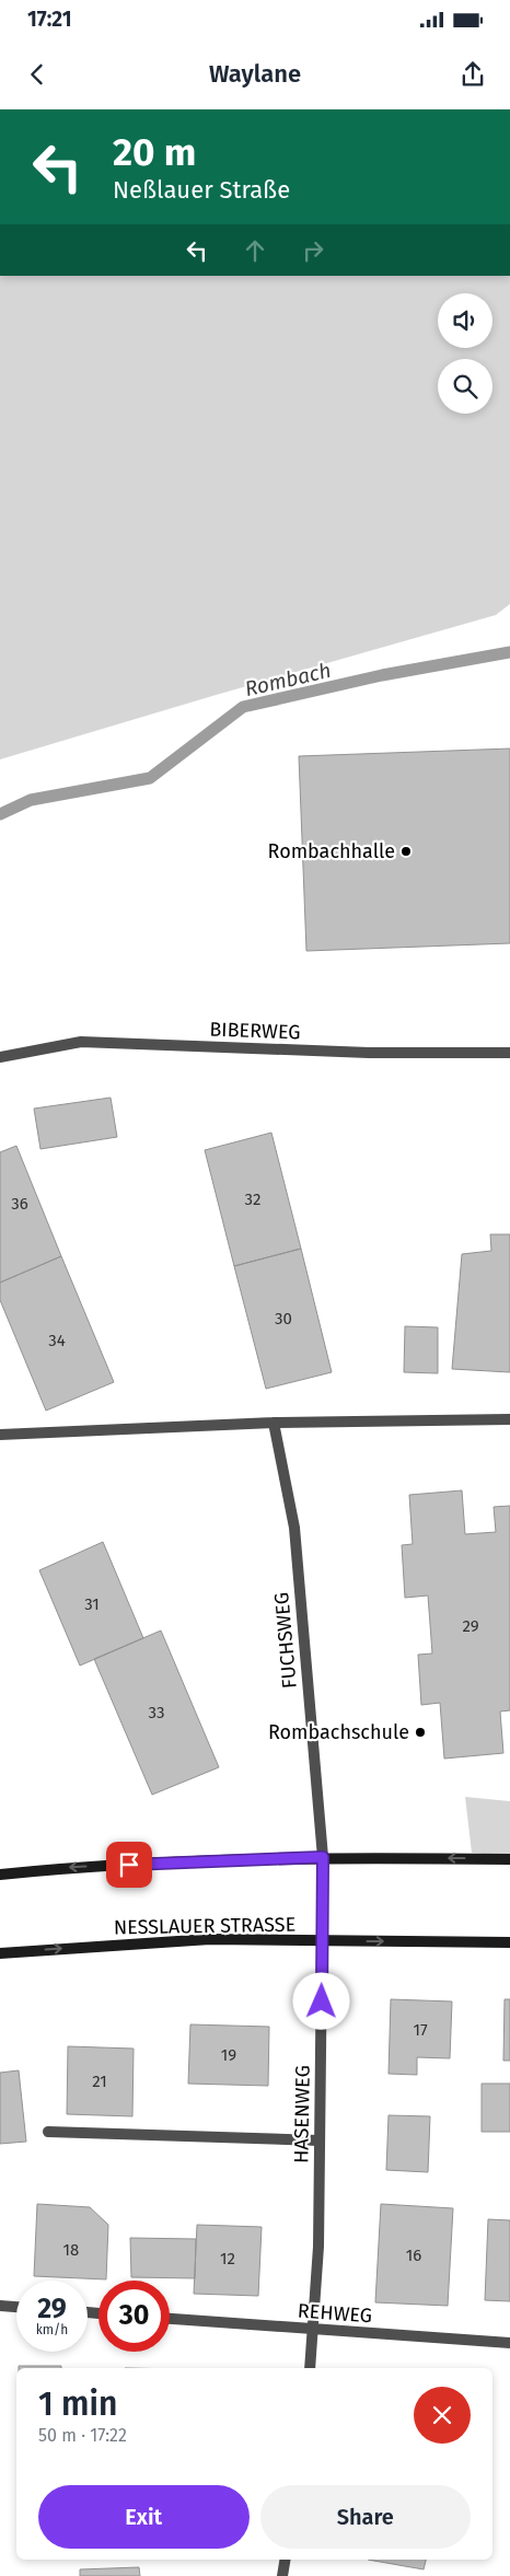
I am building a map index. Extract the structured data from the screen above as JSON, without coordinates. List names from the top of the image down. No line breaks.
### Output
{"streets":{"main road":["NESSLAUER STRASSE"],"street":["BIBERWEG","FUCHSWEG","HASENWEG","REHWEG"]},"crossings":[["FUCHSWEG","HASENWEG"],["NESSLAUER STRASSE","HASENWEG"],["HASENWEG","REHWEG"]],"water":["Rombach"],"places":["Rombachhalle","Rombachschule"],"house_numbers":["32","36","30","34","31","29","33","17","19","21","18","16","12"],"page":{"status":"17:21","header":"Waylane","turn":["20 m","Neßlauer Straße"],"speed":"29 km/h","limit":"30","heading":["1 min","50 m · 17:22"],"buttons":["Exit","Share"]}}
